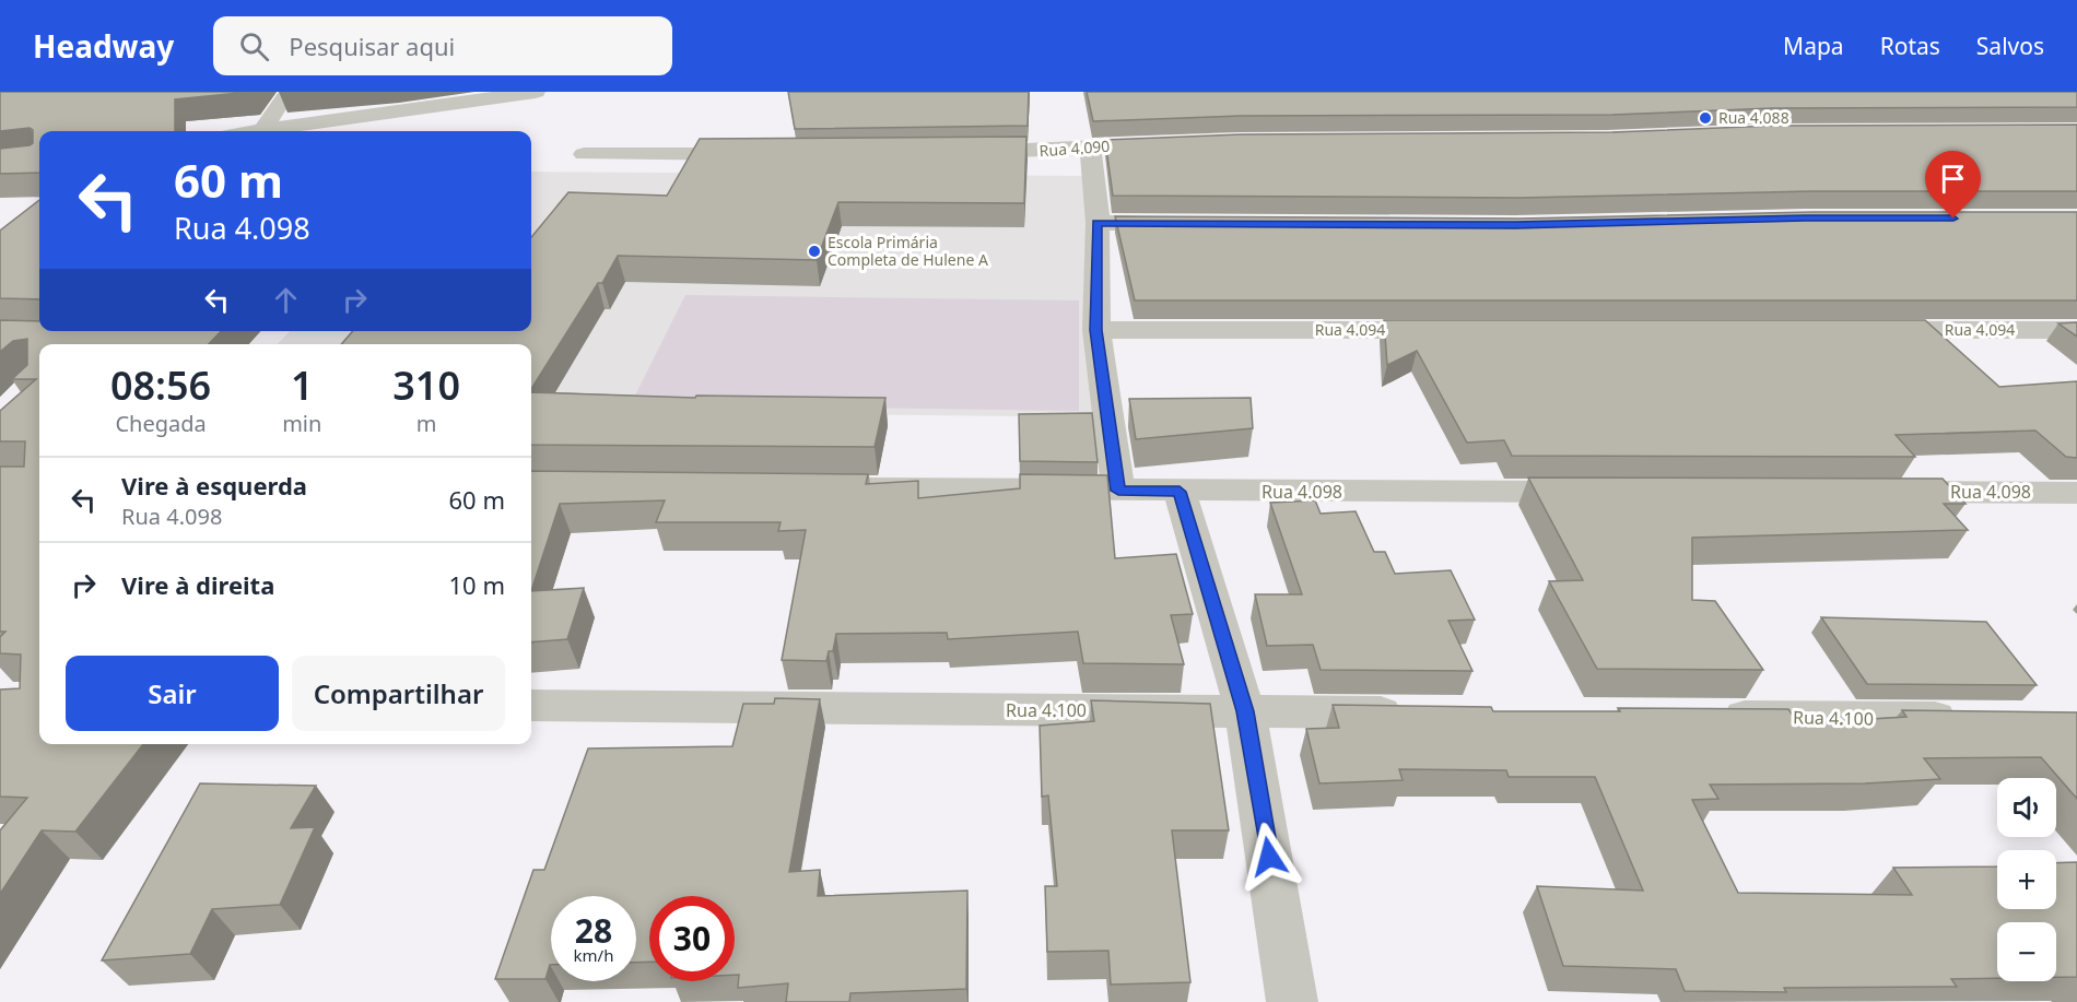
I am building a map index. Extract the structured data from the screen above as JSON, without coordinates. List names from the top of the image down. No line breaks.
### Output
{"streets":{"street":["Rua 4.090","Rua 4.094","Rua 4.098","Rua 4.100"]},"places":["Rua 4.088","Escola Primária Completa de Hulene A"],"page":{"header":"Headway","search":"Pesquisar aqui","nav":["Mapa","Rotas","Salvos"],"turn":["60 m","Rua 4.098"],"eta":["08:56","Chegada","1","min","310","m"],"list":[{"name":"Vire à esquerda","note":"Rua 4.098","value":"60 m"},{"name":"Vire à direita","value":"10 m"}],"buttons":["Sair","Compartilhar"],"map_buttons":["+","−"],"speed":"28 km/h","limit":"30"}}
